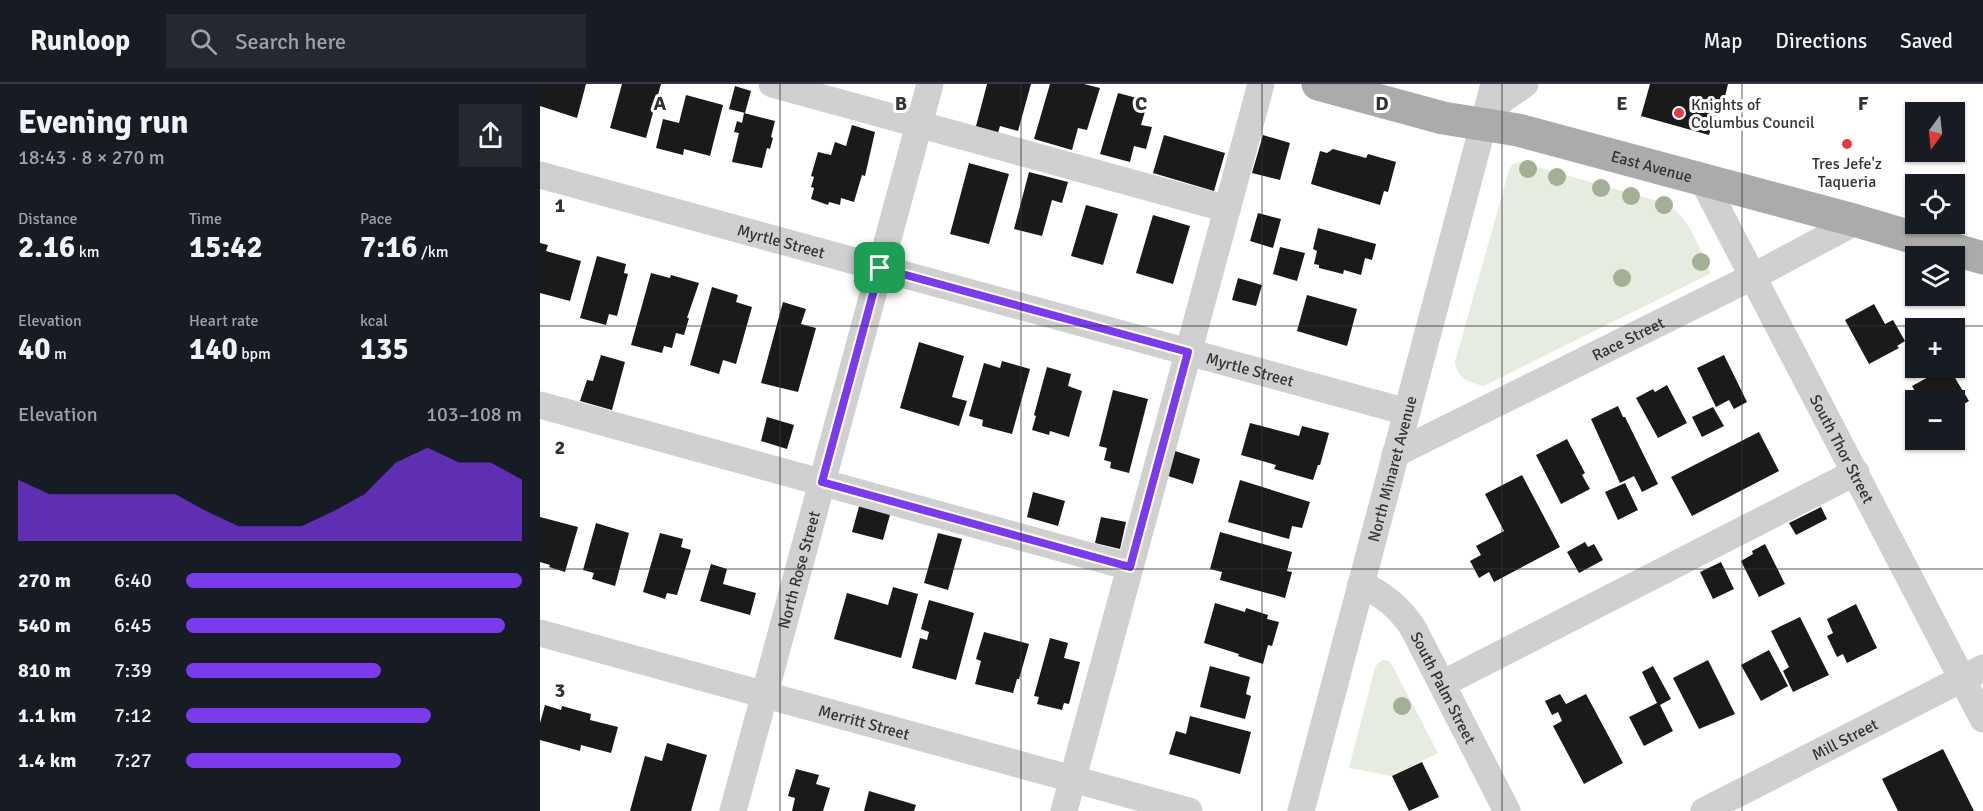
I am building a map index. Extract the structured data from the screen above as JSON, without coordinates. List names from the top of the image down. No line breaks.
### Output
{"streets":{"main road":["East Avenue"],"street":["Myrtle Street","Race Street","South Thor Street","North Minaret Avenue","North Rose Street","South Palm Street","Merritt Street","Mill Street"]},"crossings":[["East Avenue","Race Street"],["East Avenue","South Thor Street"],["East Avenue","North Minaret Avenue"],["Myrtle Street","North Minaret Avenue"],["Myrtle Street","North Rose Street"],["Race Street","South Thor Street"],["Race Street","North Minaret Avenue"],["South Thor Street","Mill Street"],["North Minaret Avenue","South Palm Street"],["North Rose Street","Merritt Street"]],"places":["Knights of Columbus Council","Tres Jefe'z Taqueria"],"north":"bottom","page":{"header":"Runloop","search":"Search here","nav":["Map","Directions","Saved"],"heading":["Evening run","18:43 · 8 × 270 m"],"map_buttons":["+","−"],"stats":[["Distance","2.16 km"],["Time","15:42"],["Pace","7:16 /km"],["Elevation","40 m"],["Heart rate","140 bpm"],["kcal","135"]],"chart":["Elevation","103–108 m"],"list":[{"name":"270 m","note":"6:40"},{"name":"540 m","note":"6:45"},{"name":"810 m","note":"7:39"},{"name":"1.1 km","note":"7:12"},{"name":"1.4 km","note":"7:27"}]},"grid":{"columns":["A","B","C","D","E","F"],"rows":["1","2","3"]}}
